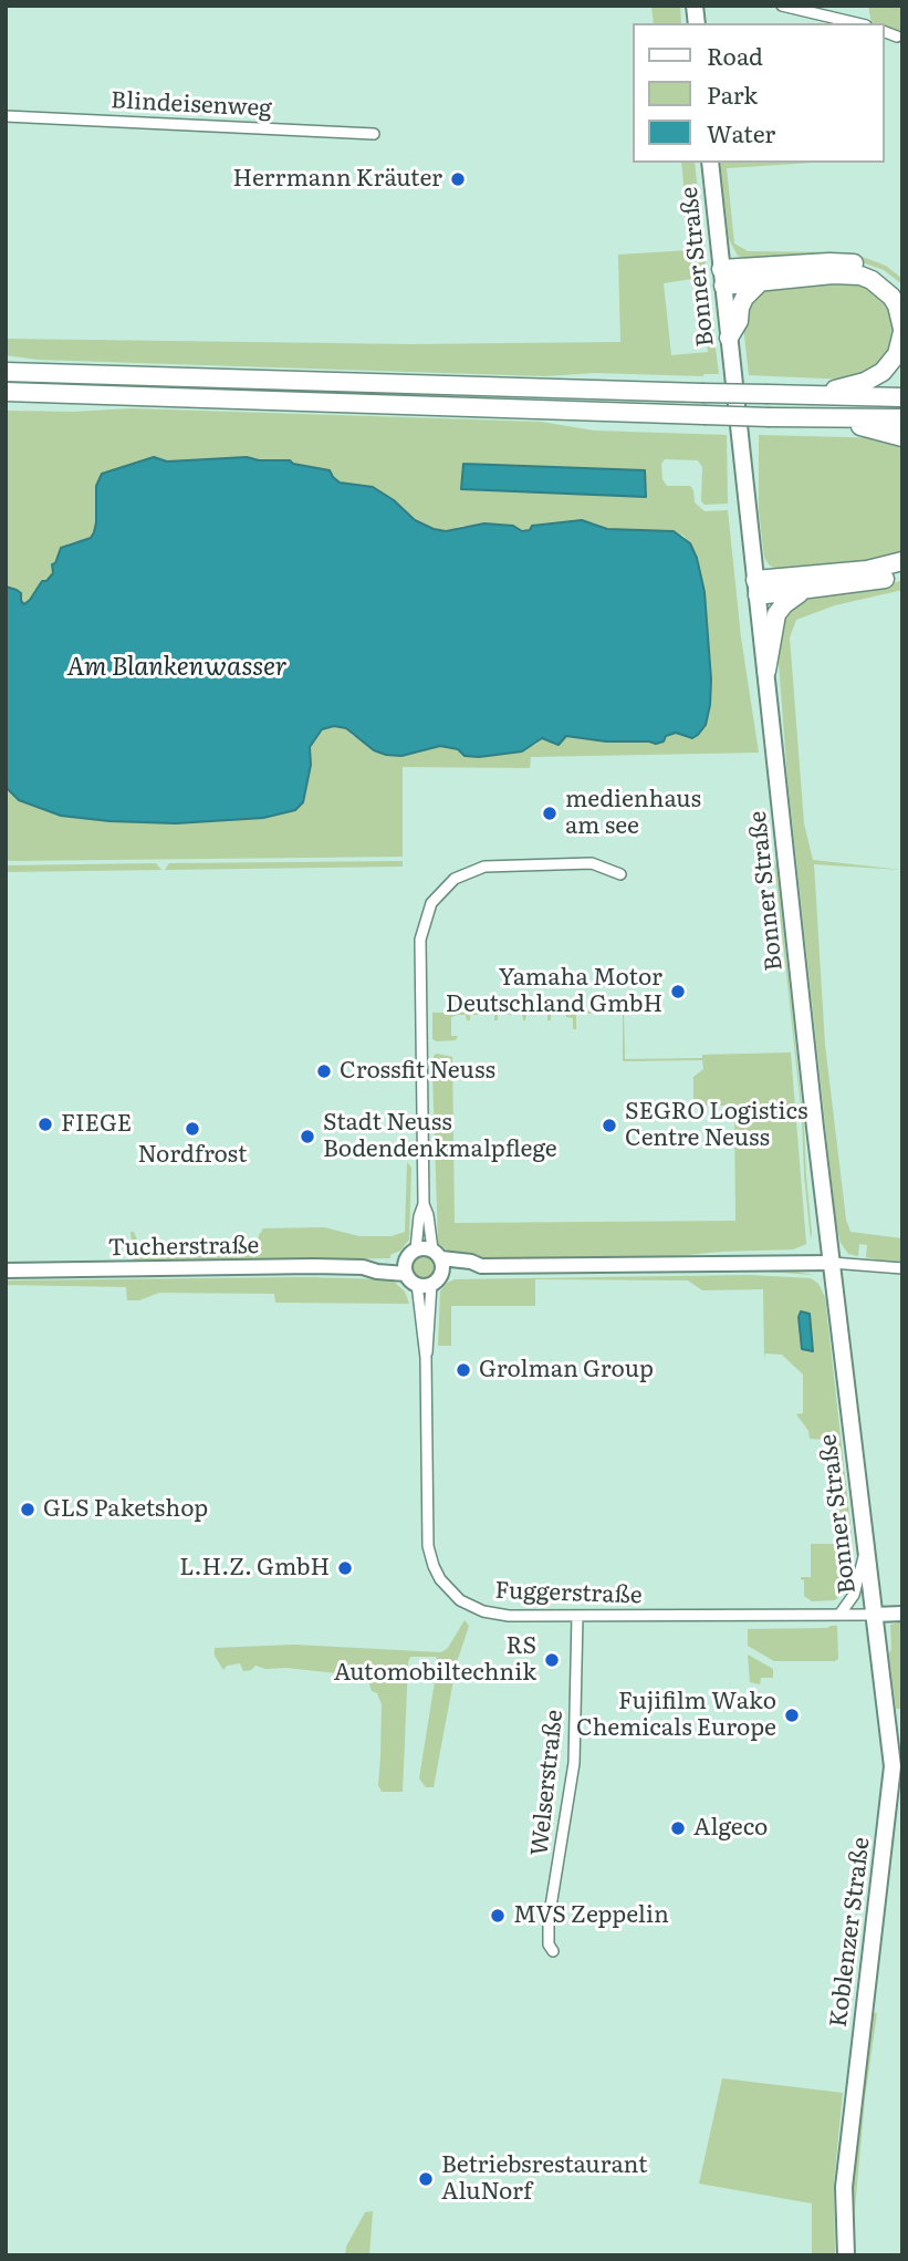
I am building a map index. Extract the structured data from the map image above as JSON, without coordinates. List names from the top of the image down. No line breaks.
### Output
{"streets":{"main road":["Bonner Straße","Tucherstraße","Koblenzer Straße"],"street":["Blindeisenweg","Fuggerstraße","Welserstraße"]},"crossings":[["Bonner Straße","Fuggerstraße"],["Bonner Straße","Koblenzer Straße"],["Tucherstraße","Fuggerstraße"],["Fuggerstraße","Welserstraße"],["Fuggerstraße","Koblenzer Straße"]],"water":["Am Blankenwasser"],"places":["Herrmann Kräuter","medienhaus am see","Yamaha Motor Deutschland GmbH","Crossfit Neuss","FIEGE","SEGRO Logistics Centre Neuss","Nordfrost","Stadt Neuss Bodendenkmalpflege","Grolman Group","GLS Paketshop","L.H.Z. GmbH","RS Automobiltechnik","Fujifilm Wako Chemicals Europe","Algeco","MVS Zeppelin","Betriebsrestaurant AluNorf"],"legend":["Road","Park","Water"]}
